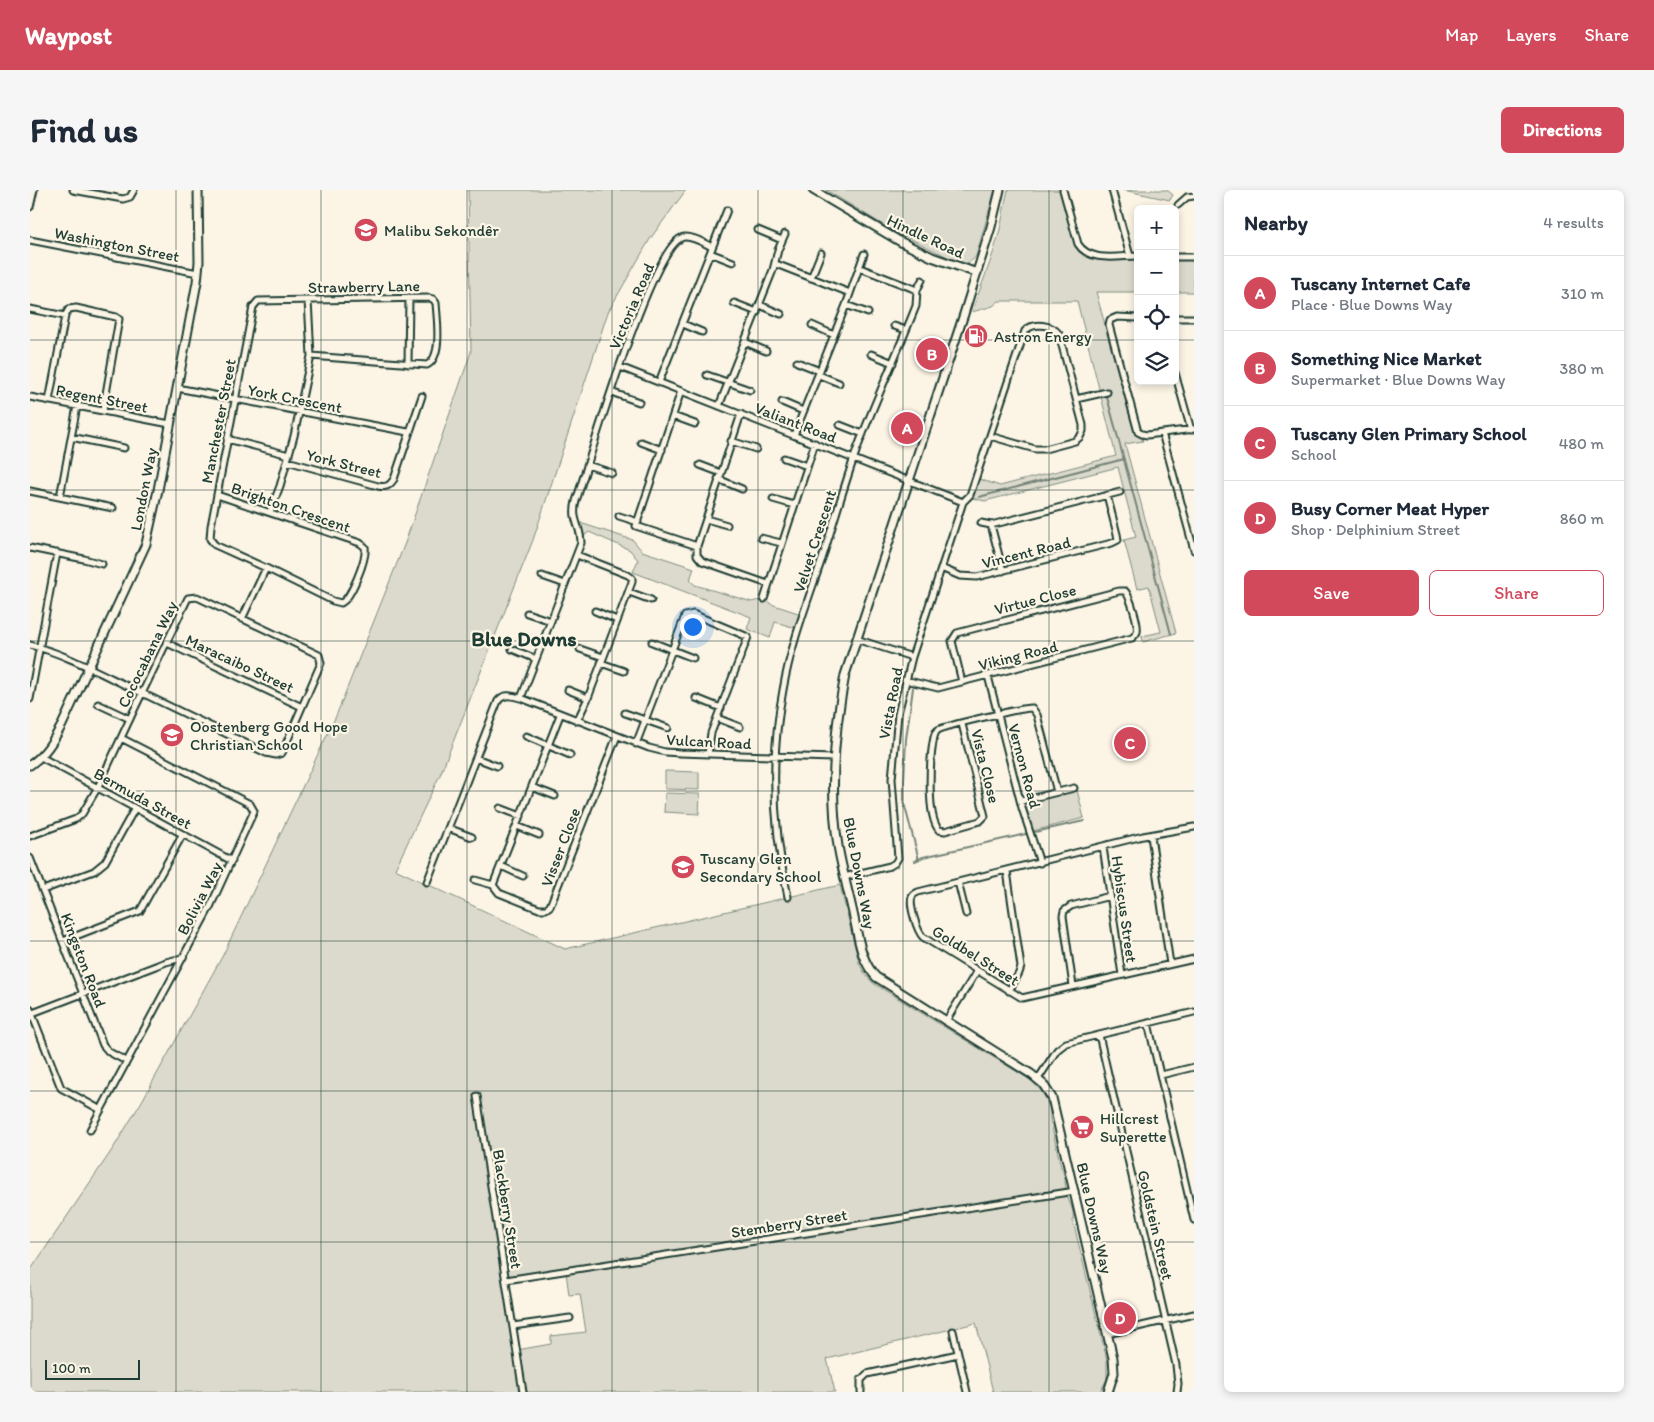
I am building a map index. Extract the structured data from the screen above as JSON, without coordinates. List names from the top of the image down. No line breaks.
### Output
{"streets":{"street":["Hindle Road","Washington Street","Strawberry Lane","Victoria Road","Regent Street","York Crescent","Manchester Street","Valiant Road","York Street","London Way","Brighton Crescent","Velvet Crescent","Vincent Road","Virtue Close","Cococabana Way","Viking Road","Maracaibo Street","Vista Road","Vulcan Road","Vista Close","Vernon Road","Bermuda Street","Visser Close","Blue Downs Way","Bolivia Way","Hybiscus Street","Goldbel Street","Kingston Road","Blackberry Street","Stemberry Street","Goldstein Street"]},"crossings":[["Hindle Road","Blue Downs Way"],["Washington Street","London Way"],["Strawberry Lane","Manchester Street"],["Victoria Road","Valiant Road"],["Victoria Road","Vulcan Road"],["Regent Street","London Way"],["York Crescent","Manchester Street"],["York Crescent","York Street"],["York Crescent","London Way"],["Manchester Street","York Street"],["Manchester Street","Brighton Crescent"],["Valiant Road","Velvet Crescent"],["Valiant Road","Vista Road"],["Valiant Road","Blue Downs Way"],["London Way","Bermuda Street"],["Velvet Crescent","Vulcan Road"],["Vincent Road","Vista Road"],["Virtue Close","Viking Road"],["Cococabana Way","Maracaibo Street"],["Cococabana Way","Bermuda Street"],["Cococabana Way","Bolivia Way"],["Viking Road","Vista Road"],["Viking Road","Vernon Road"],["Vista Road","Blue Downs Way"],["Vulcan Road","Visser Close"],["Vulcan Road","Blue Downs Way"],["Vista Close","Vernon Road"],["Vernon Road","Goldbel Street"],["Bermuda Street","Bolivia Way"],["Blue Downs Way","Stemberry Street"],["Bolivia Way","Kingston Road"],["Hybiscus Street","Goldbel Street"],["Blackberry Street","Stemberry Street"]],"districts":["Blue Downs"],"places":{"school or university":["Malibu Sekondêr","Oostenberg Good Hope Christian School","Tuscany Glen Secondary School"],"fuel station":["Astron Energy"],"supermarket":["Hillcrest Superette"]},"scale_bar":"100 m","page":{"header":"Waypost","nav":["Map","Layers","Share"],"buttons":["Directions",["Save","Share"]],"title":"Find us","heading":["Nearby","4 results"],"map_buttons":["+","−"],"list":[{"mark":"A","name":"Tuscany Internet Cafe","note":"Place · Blue Downs Way","value":"310 m"},{"mark":"B","name":"Something Nice Market","note":"Supermarket · Blue Downs Way","value":"380 m"},{"mark":"C","name":"Tuscany Glen Primary School","note":"School","value":"480 m"},{"mark":"D","name":"Busy Corner Meat Hyper","note":"Shop · Delphinium Street","value":"860 m"}],"pins":["B","A","C","D"],"scale":"100 m"}}
